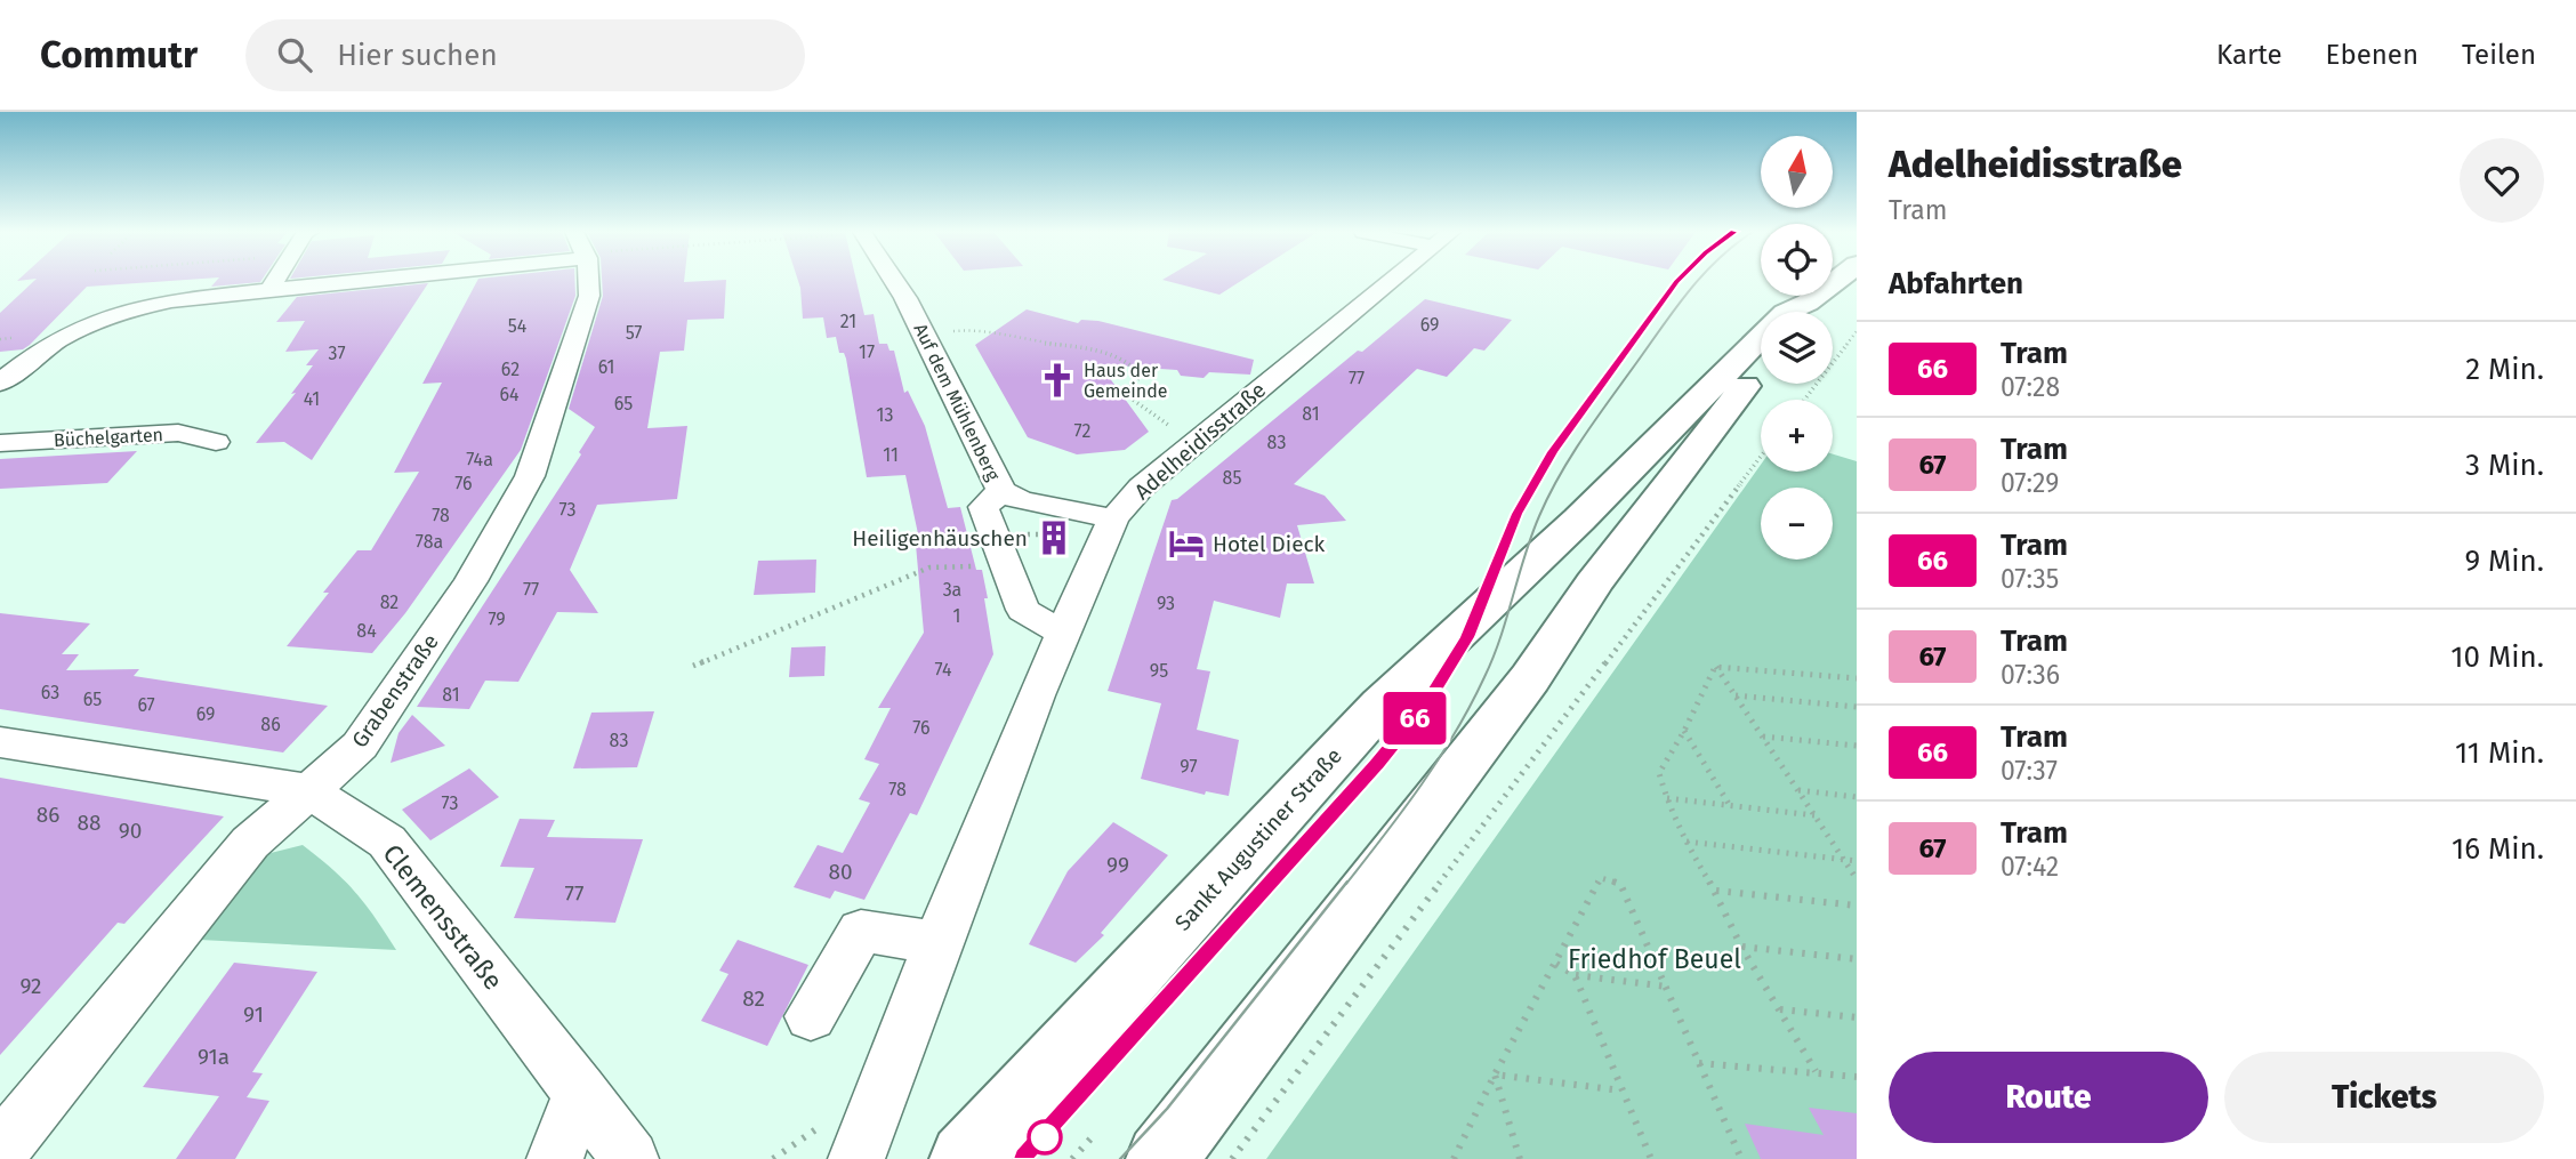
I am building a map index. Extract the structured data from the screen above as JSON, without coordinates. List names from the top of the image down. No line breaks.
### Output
{"streets":{"main road":["Sankt Augustiner Straße"],"street":["Auf dem Mühlenberg","Büchelgarten","Adelheidisstraße","Grabenstraße","Clemensstraße"]},"crossings":[["Auf dem Mühlenberg","Adelheidisstraße"],["Grabenstraße","Clemensstraße"]],"parks":["Friedhof Beuel"],"places":{"church":["Haus der Gemeinde"],"building":["Heiligenhäuschen"],"hotel":["Hotel Dieck"]},"lines":["tram line 66"],"house_numbers":["21","69","54","57","17","37","61","62","77","64","41","65","81","13","72","83","11","74a","85","76","73","78","78a","77","3a","82","93","1","79","84","74","95","63","81","65","67","69","86","76","83","97","78","73","86","88","90","99","80","77","92","82","91","91a"],"north":"top","page":{"header":"Commutr","search":"Hier suchen","nav":["Karte","Ebenen","Teilen"],"on_map":"66","heading":[["Adelheidisstraße","Tram"],"Abfahrten"],"map_buttons":["+","−"],"list":[{"mark":"66","name":"Tram","note":"07:28","value":"2 Min."},{"mark":"67","name":"Tram","note":"07:29","value":"3 Min."},{"mark":"66","name":"Tram","note":"07:35","value":"9 Min."},{"mark":"67","name":"Tram","note":"07:36","value":"10 Min."},{"mark":"66","name":"Tram","note":"07:37","value":"11 Min."},{"mark":"67","name":"Tram","note":"07:42","value":"16 Min."}],"buttons":["Route","Tickets"]}}
